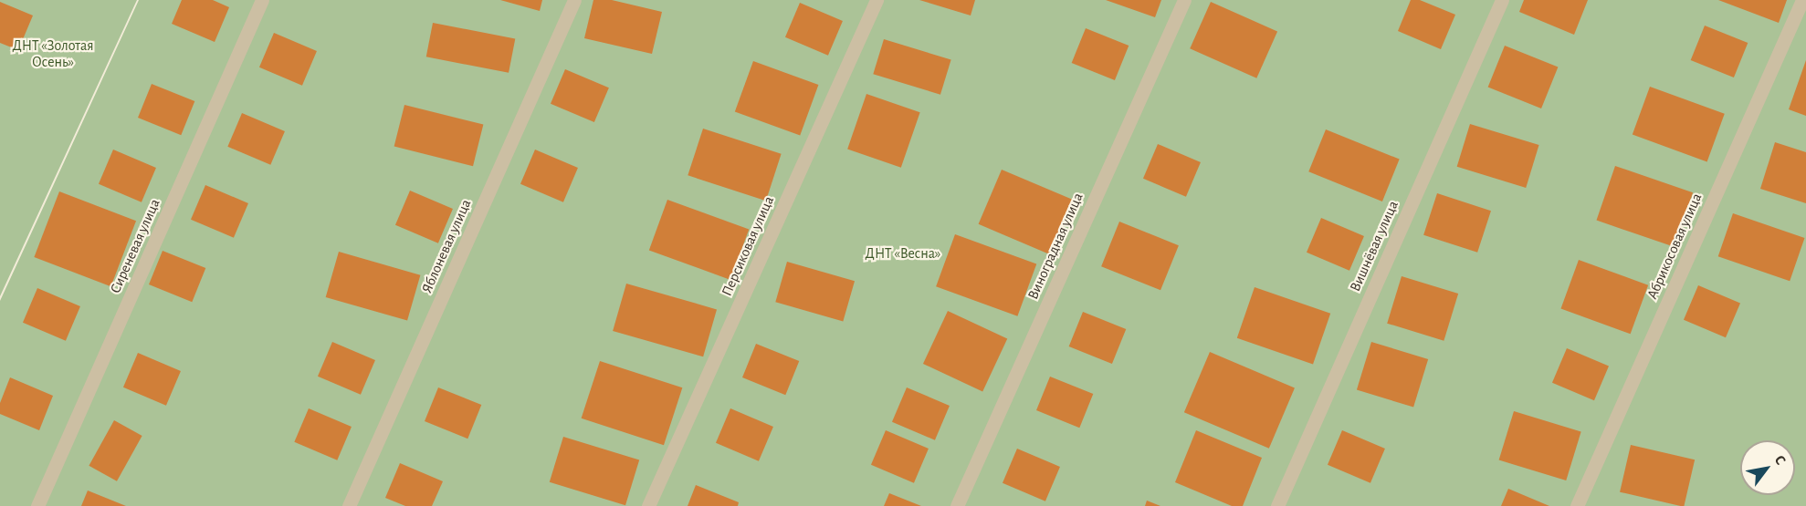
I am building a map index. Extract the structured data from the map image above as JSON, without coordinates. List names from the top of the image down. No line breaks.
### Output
{"streets":{"lane":["Сиреневая улица","Яблоневая улица","Персиковая улица","Виноградная улица","Вишнёвая улица","Абрикосовая улица"]},"parks":["ДНТ «Золотая Осень»","ДНТ «Весна»"],"north":"top right"}
